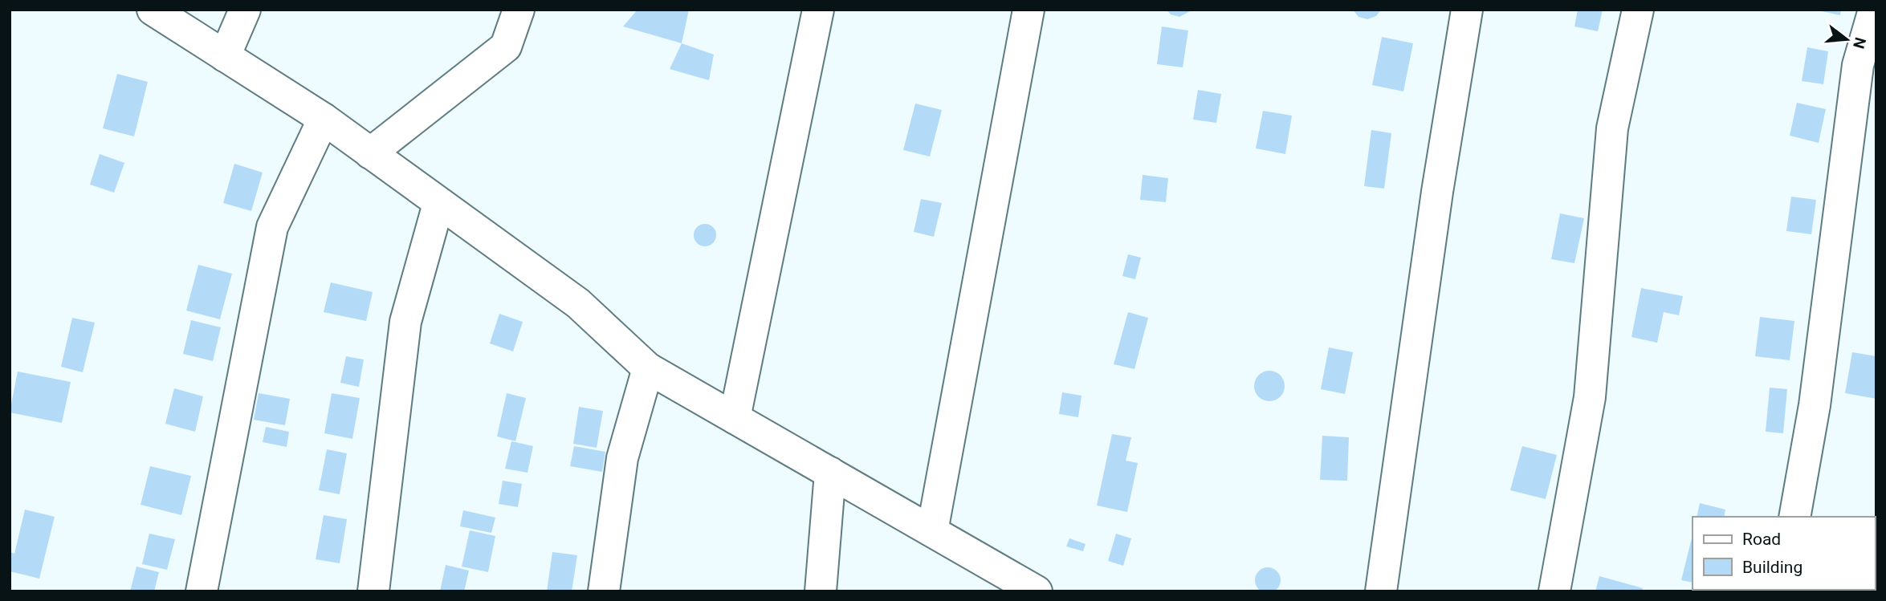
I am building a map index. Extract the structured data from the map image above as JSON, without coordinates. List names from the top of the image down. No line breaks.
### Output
{"legend":["Road","Building"],"north":"right"}
